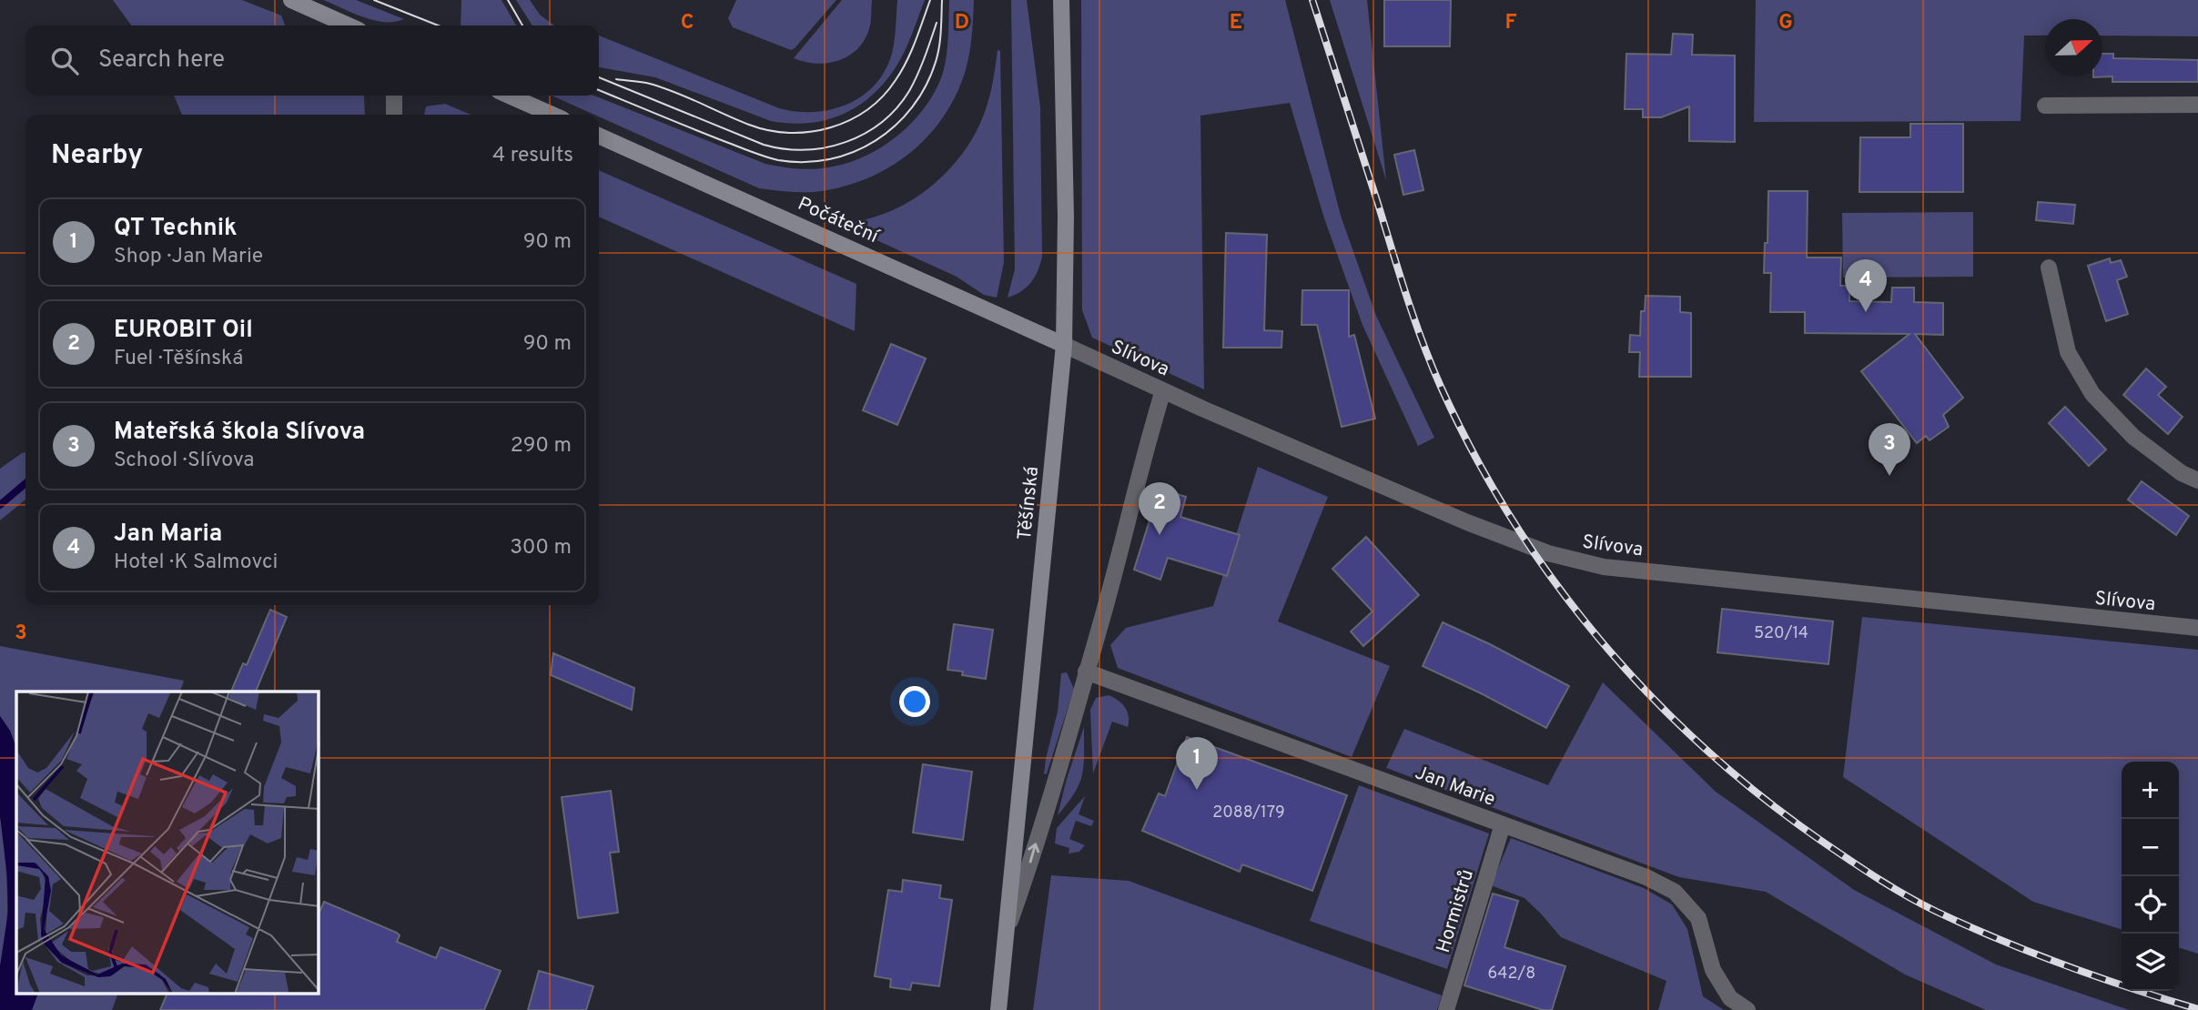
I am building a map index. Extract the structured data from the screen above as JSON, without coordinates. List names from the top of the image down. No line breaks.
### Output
{"streets":{"main road":["Počáteční","Těšínská"],"street":["Slívova","Jan Marie","Hormistrů"]},"crossings":[["Počáteční","Slívova"],["Počáteční","Těšínská"],["Slívova","Těšínská"],["Jan Marie","Hormistrů"]],"house_numbers":["520/14","2088/179","642/8"],"north":"right","page":{"search":"Search here","heading":["Nearby","4 results"],"list":[{"mark":"1","name":"QT Technik","note":"Shop · Jan Marie","value":"90 m"},{"mark":"2","name":"EUROBIT Oil","note":"Fuel · Těšínská","value":"90 m"},{"mark":"3","name":"Mateřská škola Slívova","note":"School · Slívova","value":"290 m"},{"mark":"4","name":"Jan Maria","note":"Hotel · K Salmovci","value":"300 m"}],"pins":["4","3","2","1"],"map_buttons":["+","−"]},"grid":{"columns":["C","D","E","F","G"],"rows":["3"]}}
